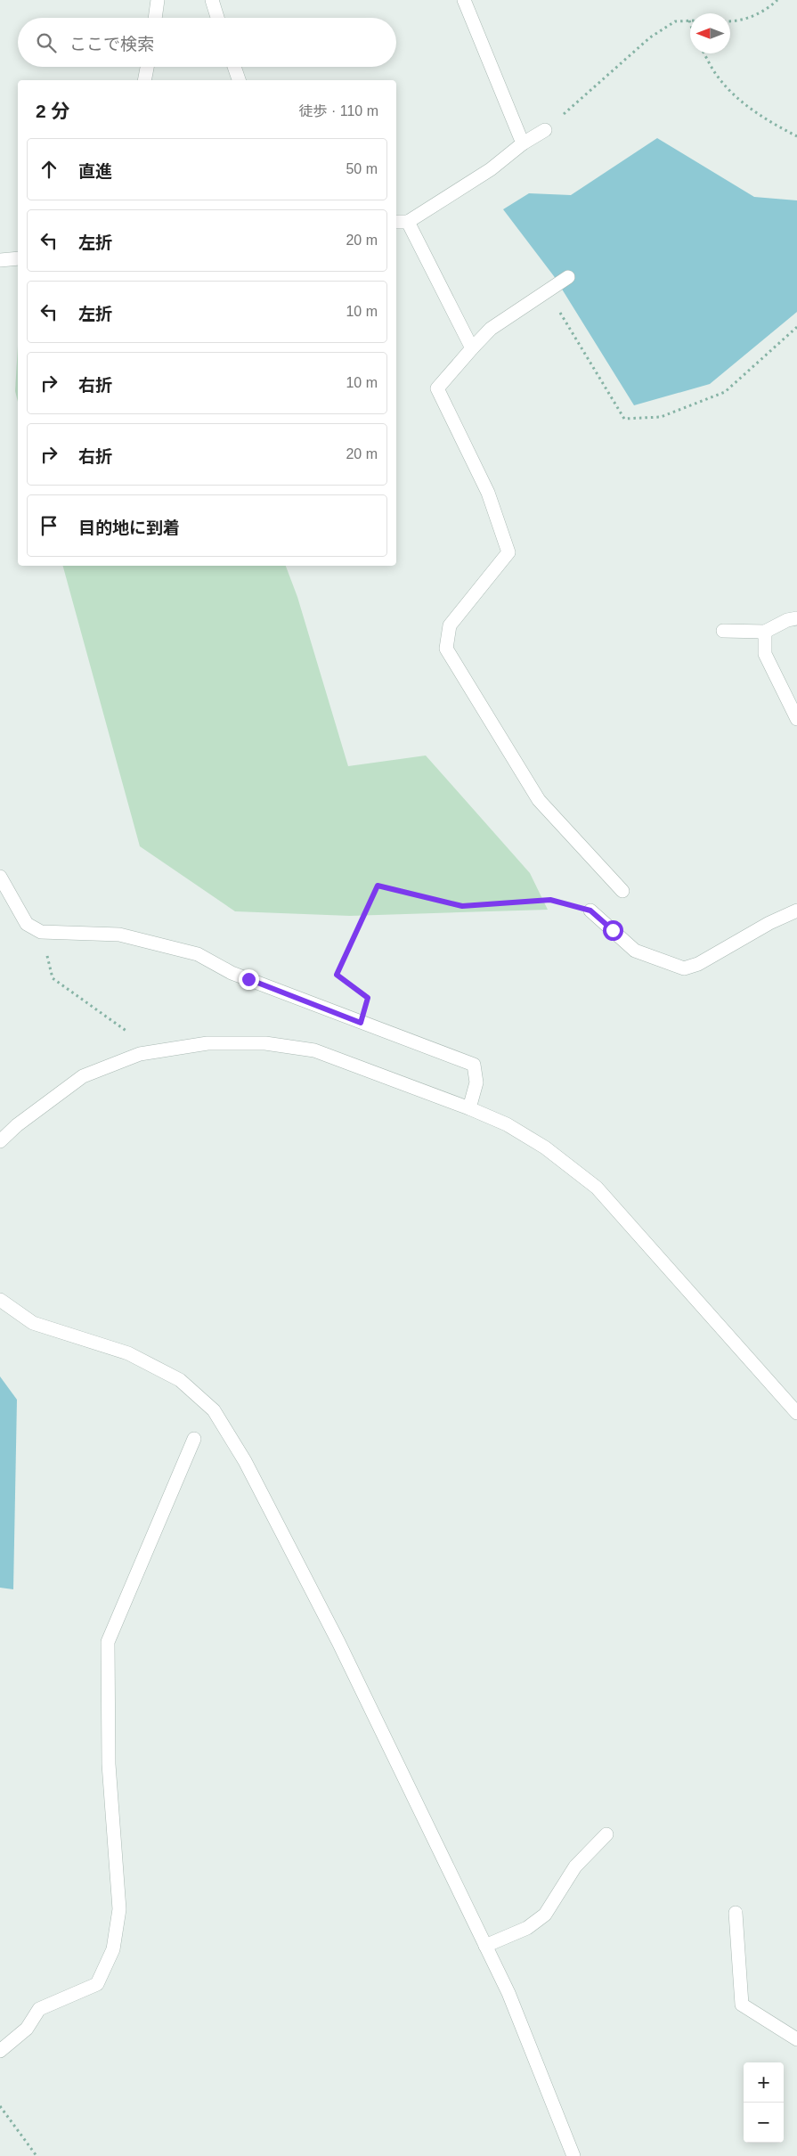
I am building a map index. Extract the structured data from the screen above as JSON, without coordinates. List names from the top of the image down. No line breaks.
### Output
{"north":"left","page":{"search":"ここで検索","heading":["2 分","徒歩 · 110 m"],"list":[["直進","50 m"],["左折","20 m"],["左折","10 m"],["右折","10 m"],["右折","20 m"],"目的地に到着"],"map_buttons":["+","−"]}}
